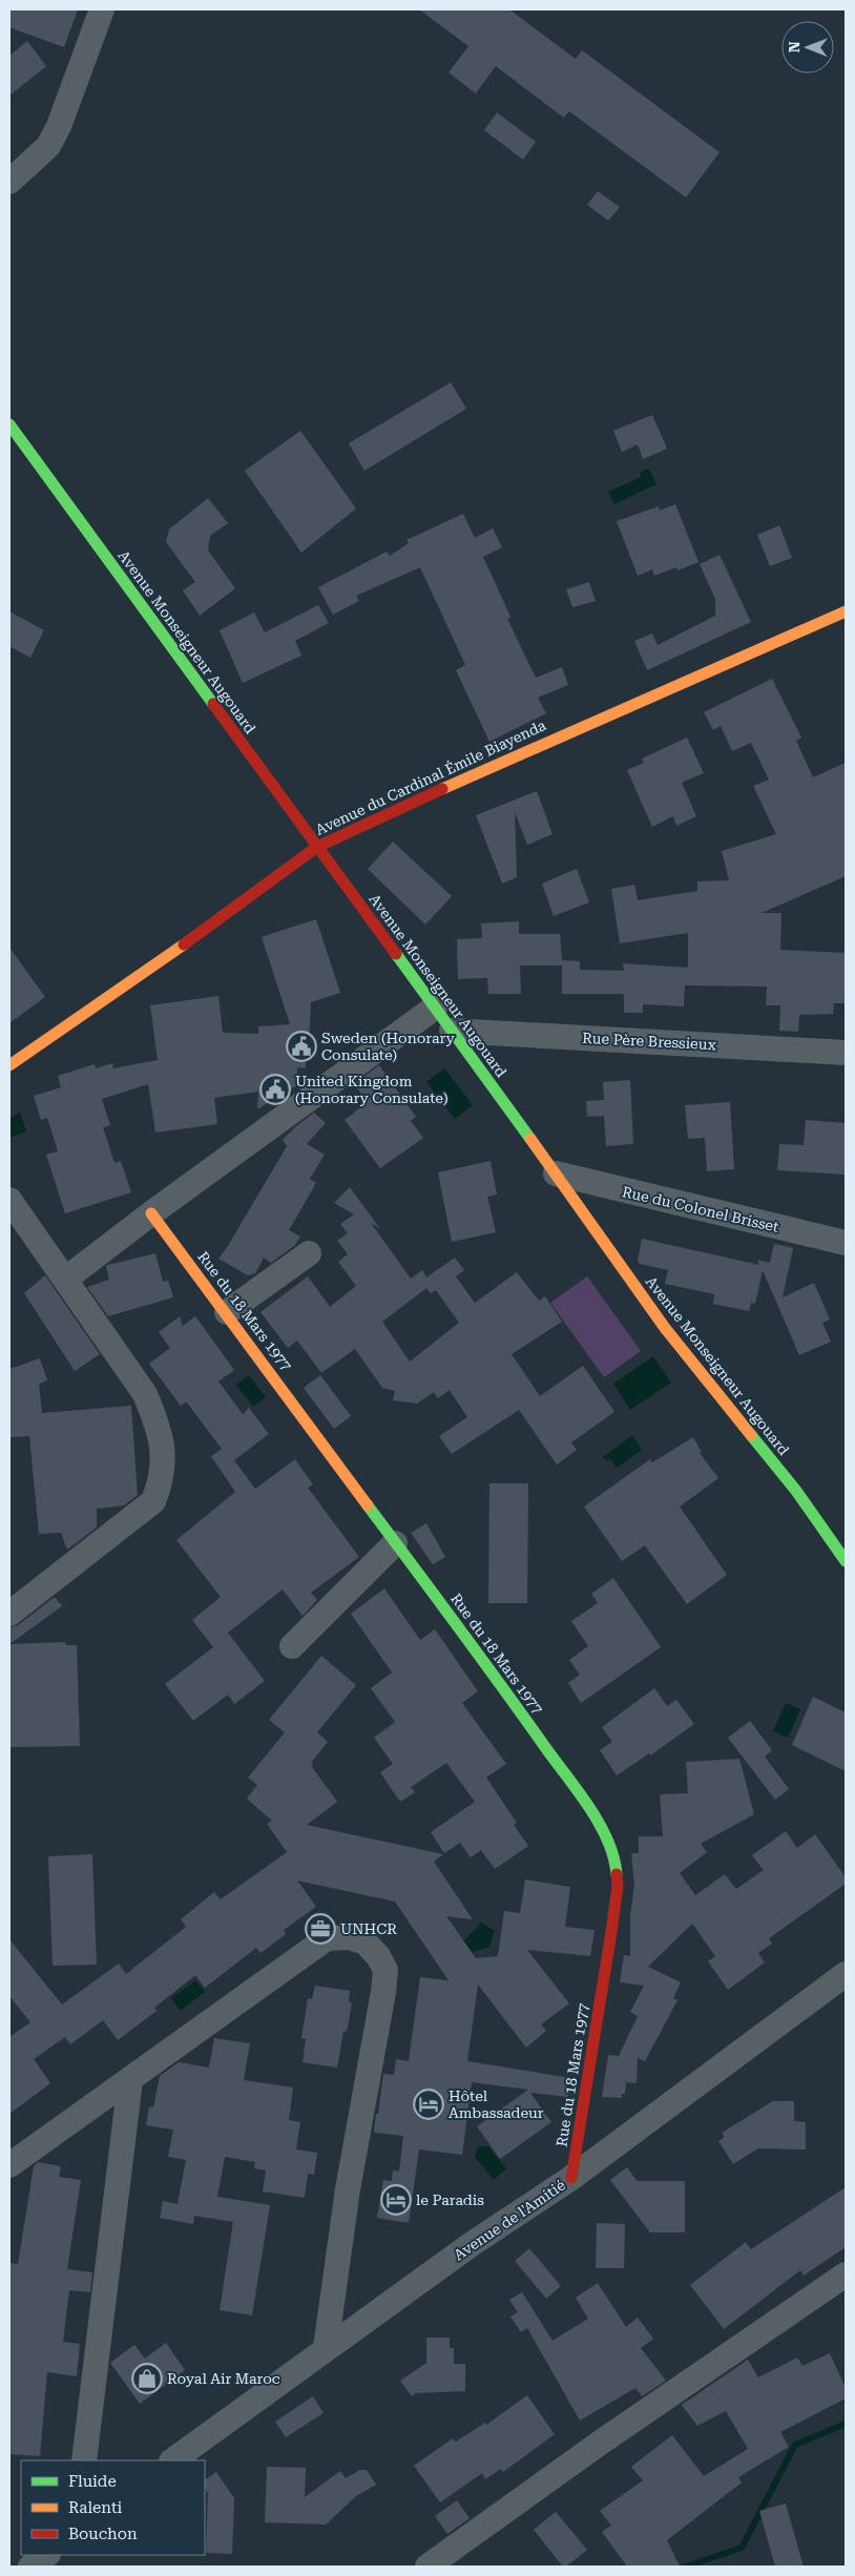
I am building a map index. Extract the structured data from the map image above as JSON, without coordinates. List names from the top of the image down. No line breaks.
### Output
{"streets":{"street":["Avenue Monseigneur Augouard","Avenue du Cardinal Émile Biayenda","Rue Père Bressieux","Rue du Colonel Brisset","Rue du 18 Mars 1977","Avenue de l'Amitié"]},"crossings":[["Avenue Monseigneur Augouard","Avenue du Cardinal Émile Biayenda"],["Avenue Monseigneur Augouard","Rue Père Bressieux"],["Avenue Monseigneur Augouard","Rue du Colonel Brisset"],["Rue du 18 Mars 1977","Avenue de l'Amitié"]],"places":{"public building":["Sweden (Honorary Consulate)","United Kingdom (Honorary Consulate)"],"office":["UNHCR"],"hotel":["Hôtel Ambassadeur","le Paradis"],"shop":["Royal Air Maroc"]},"legend":["Fluide","Ralenti","Bouchon"],"north":"left"}
